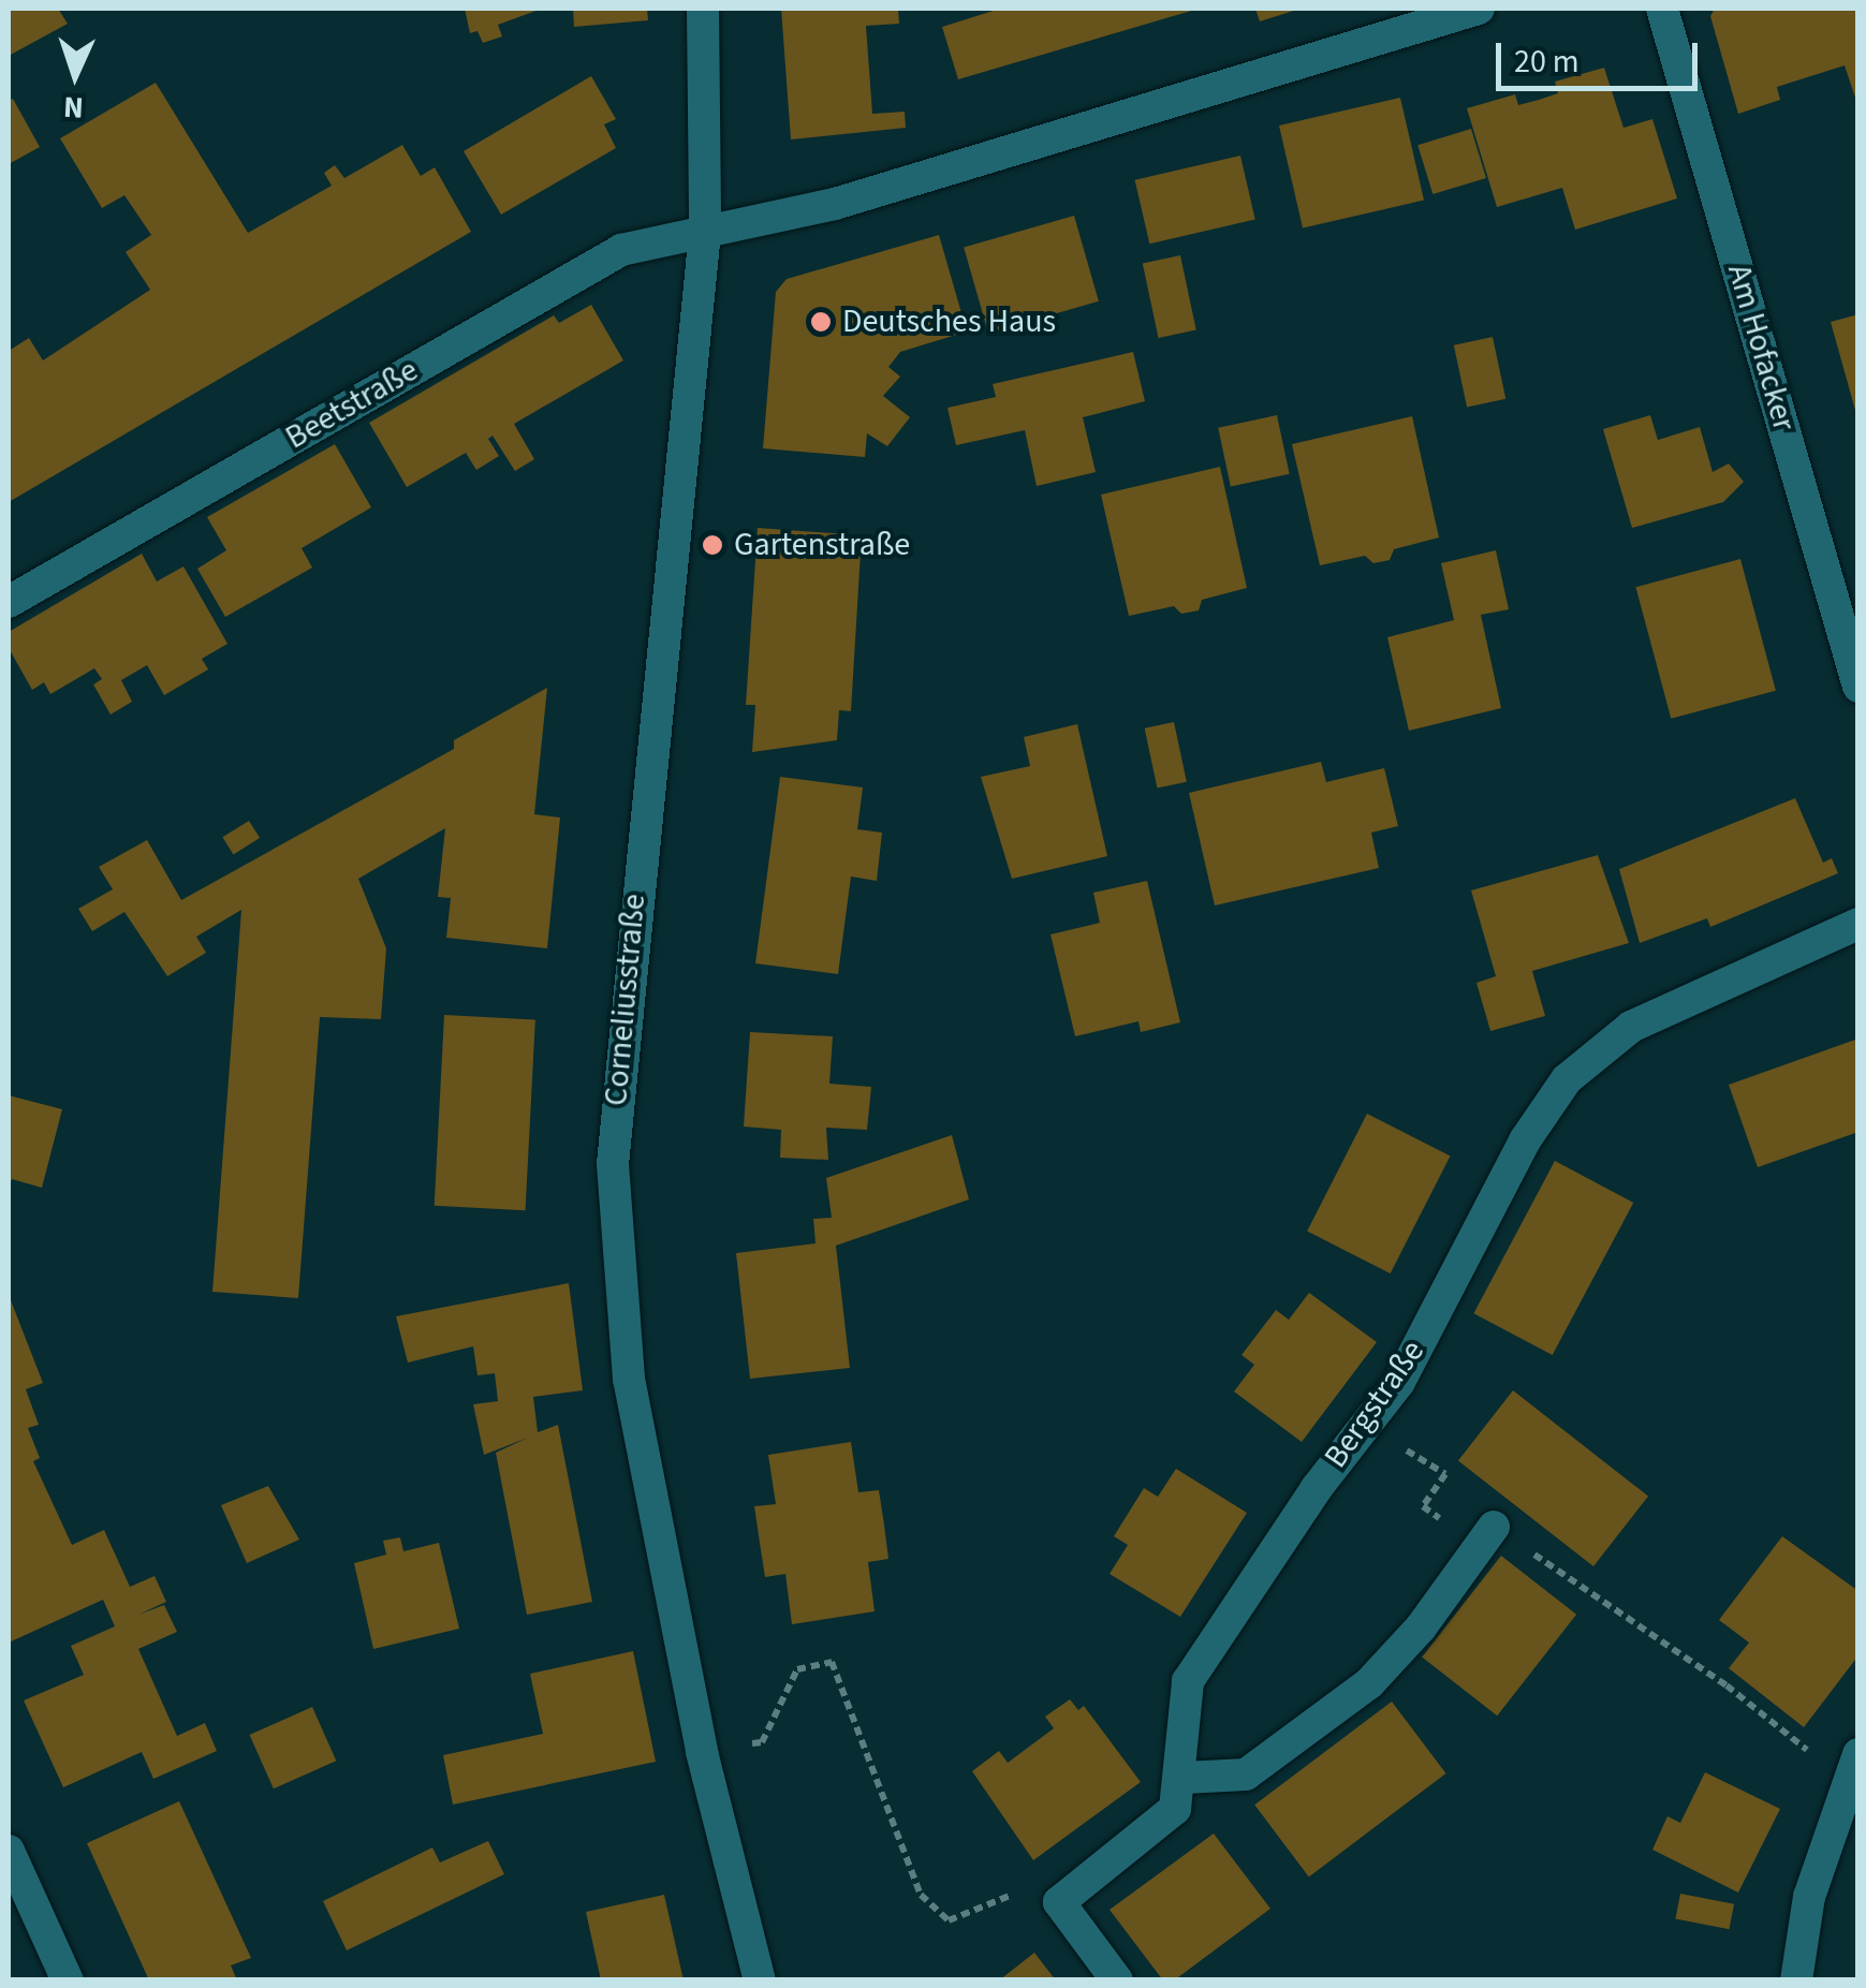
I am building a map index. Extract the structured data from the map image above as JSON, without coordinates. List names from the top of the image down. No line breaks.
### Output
{"streets":{"street":["Am Hofacker","Beetstraße","Corneliusstraße","Bergstraße"]},"crossings":[["Beetstraße","Corneliusstraße"]],"places":["Deutsches Haus","Gartenstraße"],"scale_bar":"20 m","north":"bottom"}
